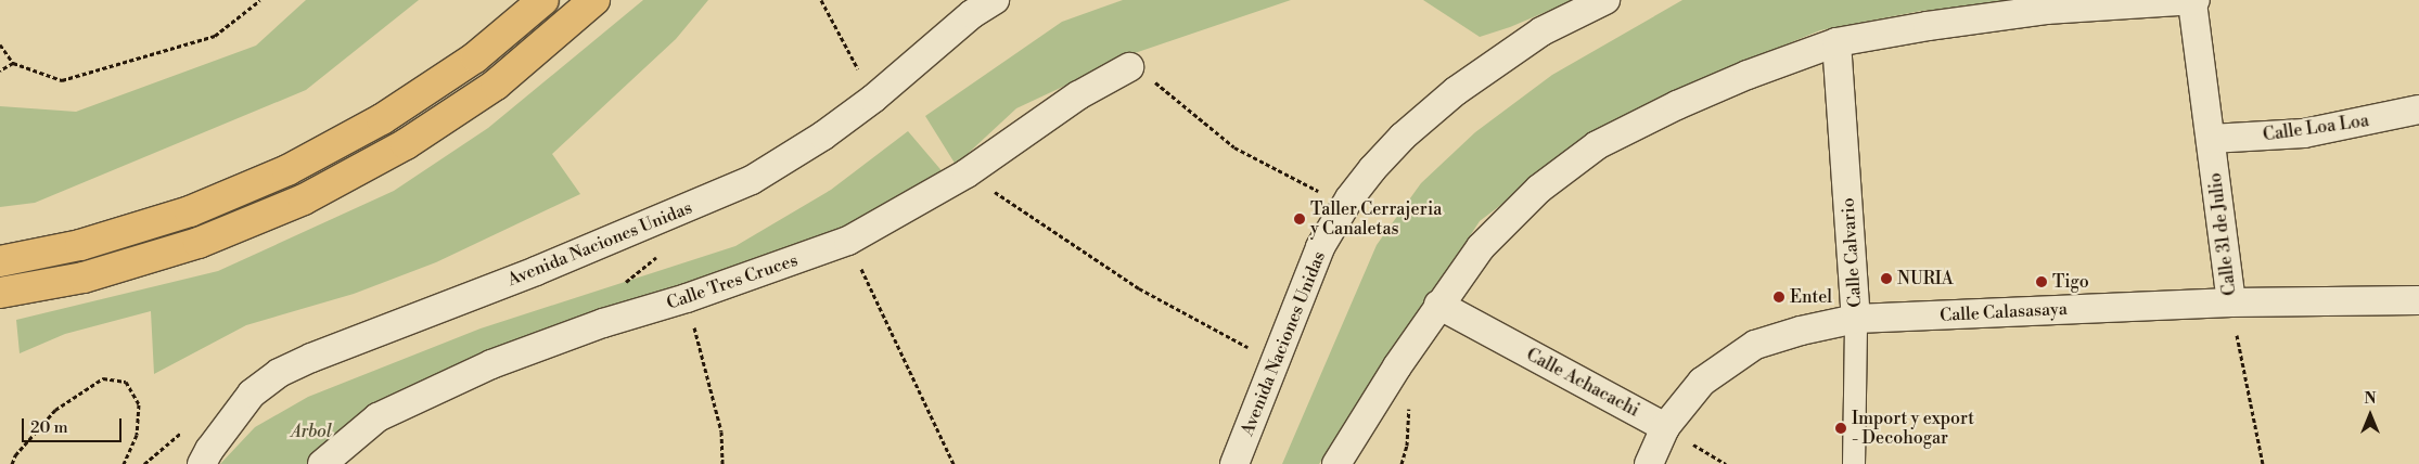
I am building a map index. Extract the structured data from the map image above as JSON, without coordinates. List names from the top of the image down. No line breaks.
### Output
{"streets":{"street":["Calle Loa Loa","Calle 31 de Julio","Avenida Naciones Unidas","Calle Calvario","Calle Tres Cruces","Calle Calasasaya","Calle Achacachi"]},"crossings":[["Calle Loa Loa","Calle 31 de Julio"],["Calle 31 de Julio","Calle Calasasaya"],["Calle Calvario","Calle Calasasaya"],["Calle Calasasaya","Calle Achacachi"]],"parks":["Arbol"],"places":["Taller Cerrajeria y Canaletas","NURIA","Tigo","Entel","Import y export - Decohogar"],"scale_bar":"20 m","north":"top"}
